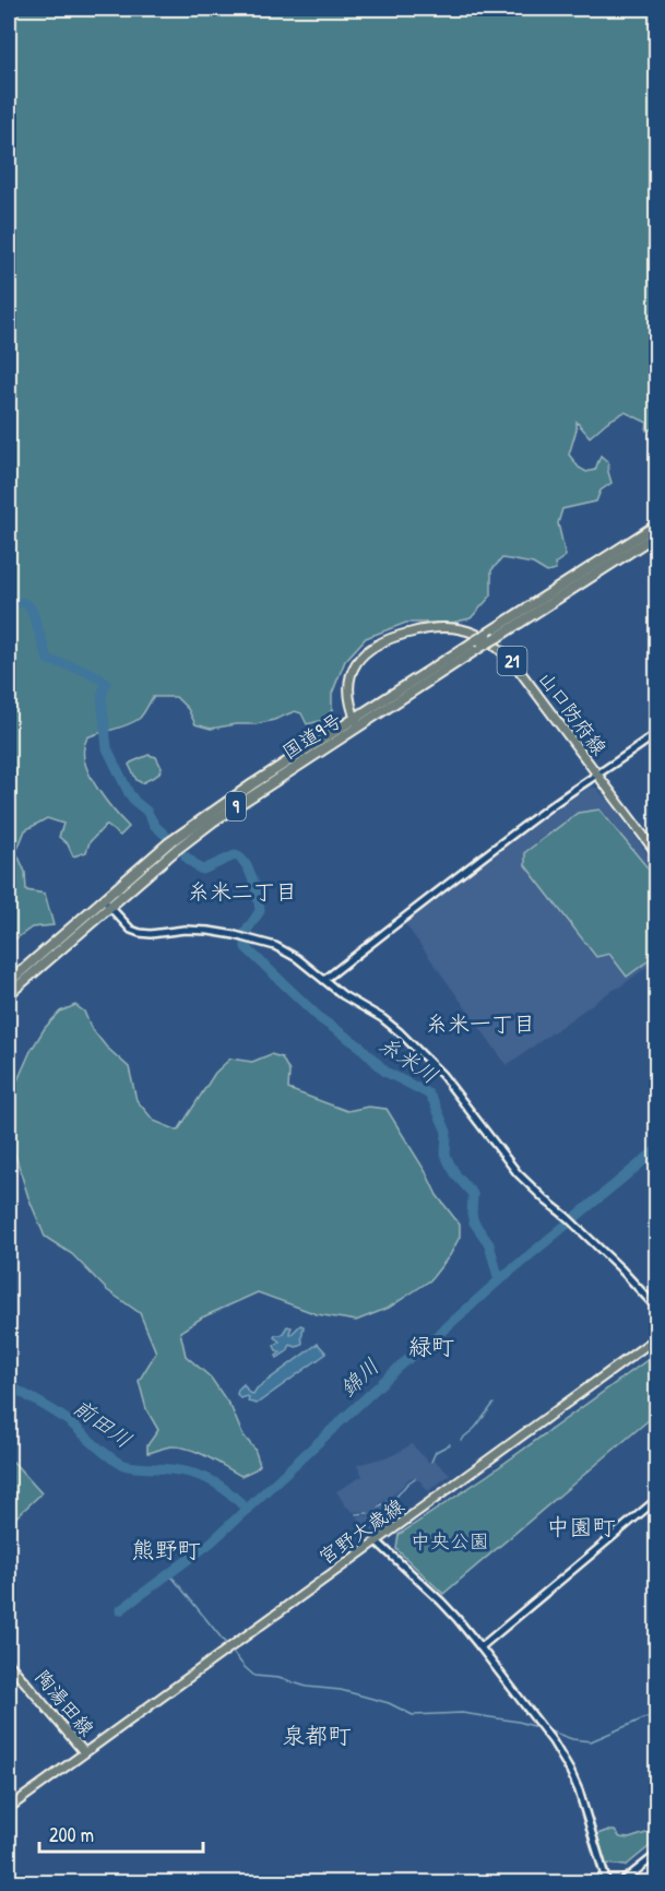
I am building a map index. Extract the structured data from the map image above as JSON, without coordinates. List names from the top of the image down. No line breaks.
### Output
{"streets":{"highway":["国道9号","9"],"main road":["21","山口防府線","宮野大歳線","陶湯田線"]},"crossings":[["山口防府線","国道9号"],["宮野大歳線","陶湯田線"]],"districts":["糸米二丁目","糸米一丁目","緑町","中園町","熊野町","泉都町"],"water":["糸米川","錦川","前田川"],"parks":["中央公園"],"scale_bar":"200 m"}
